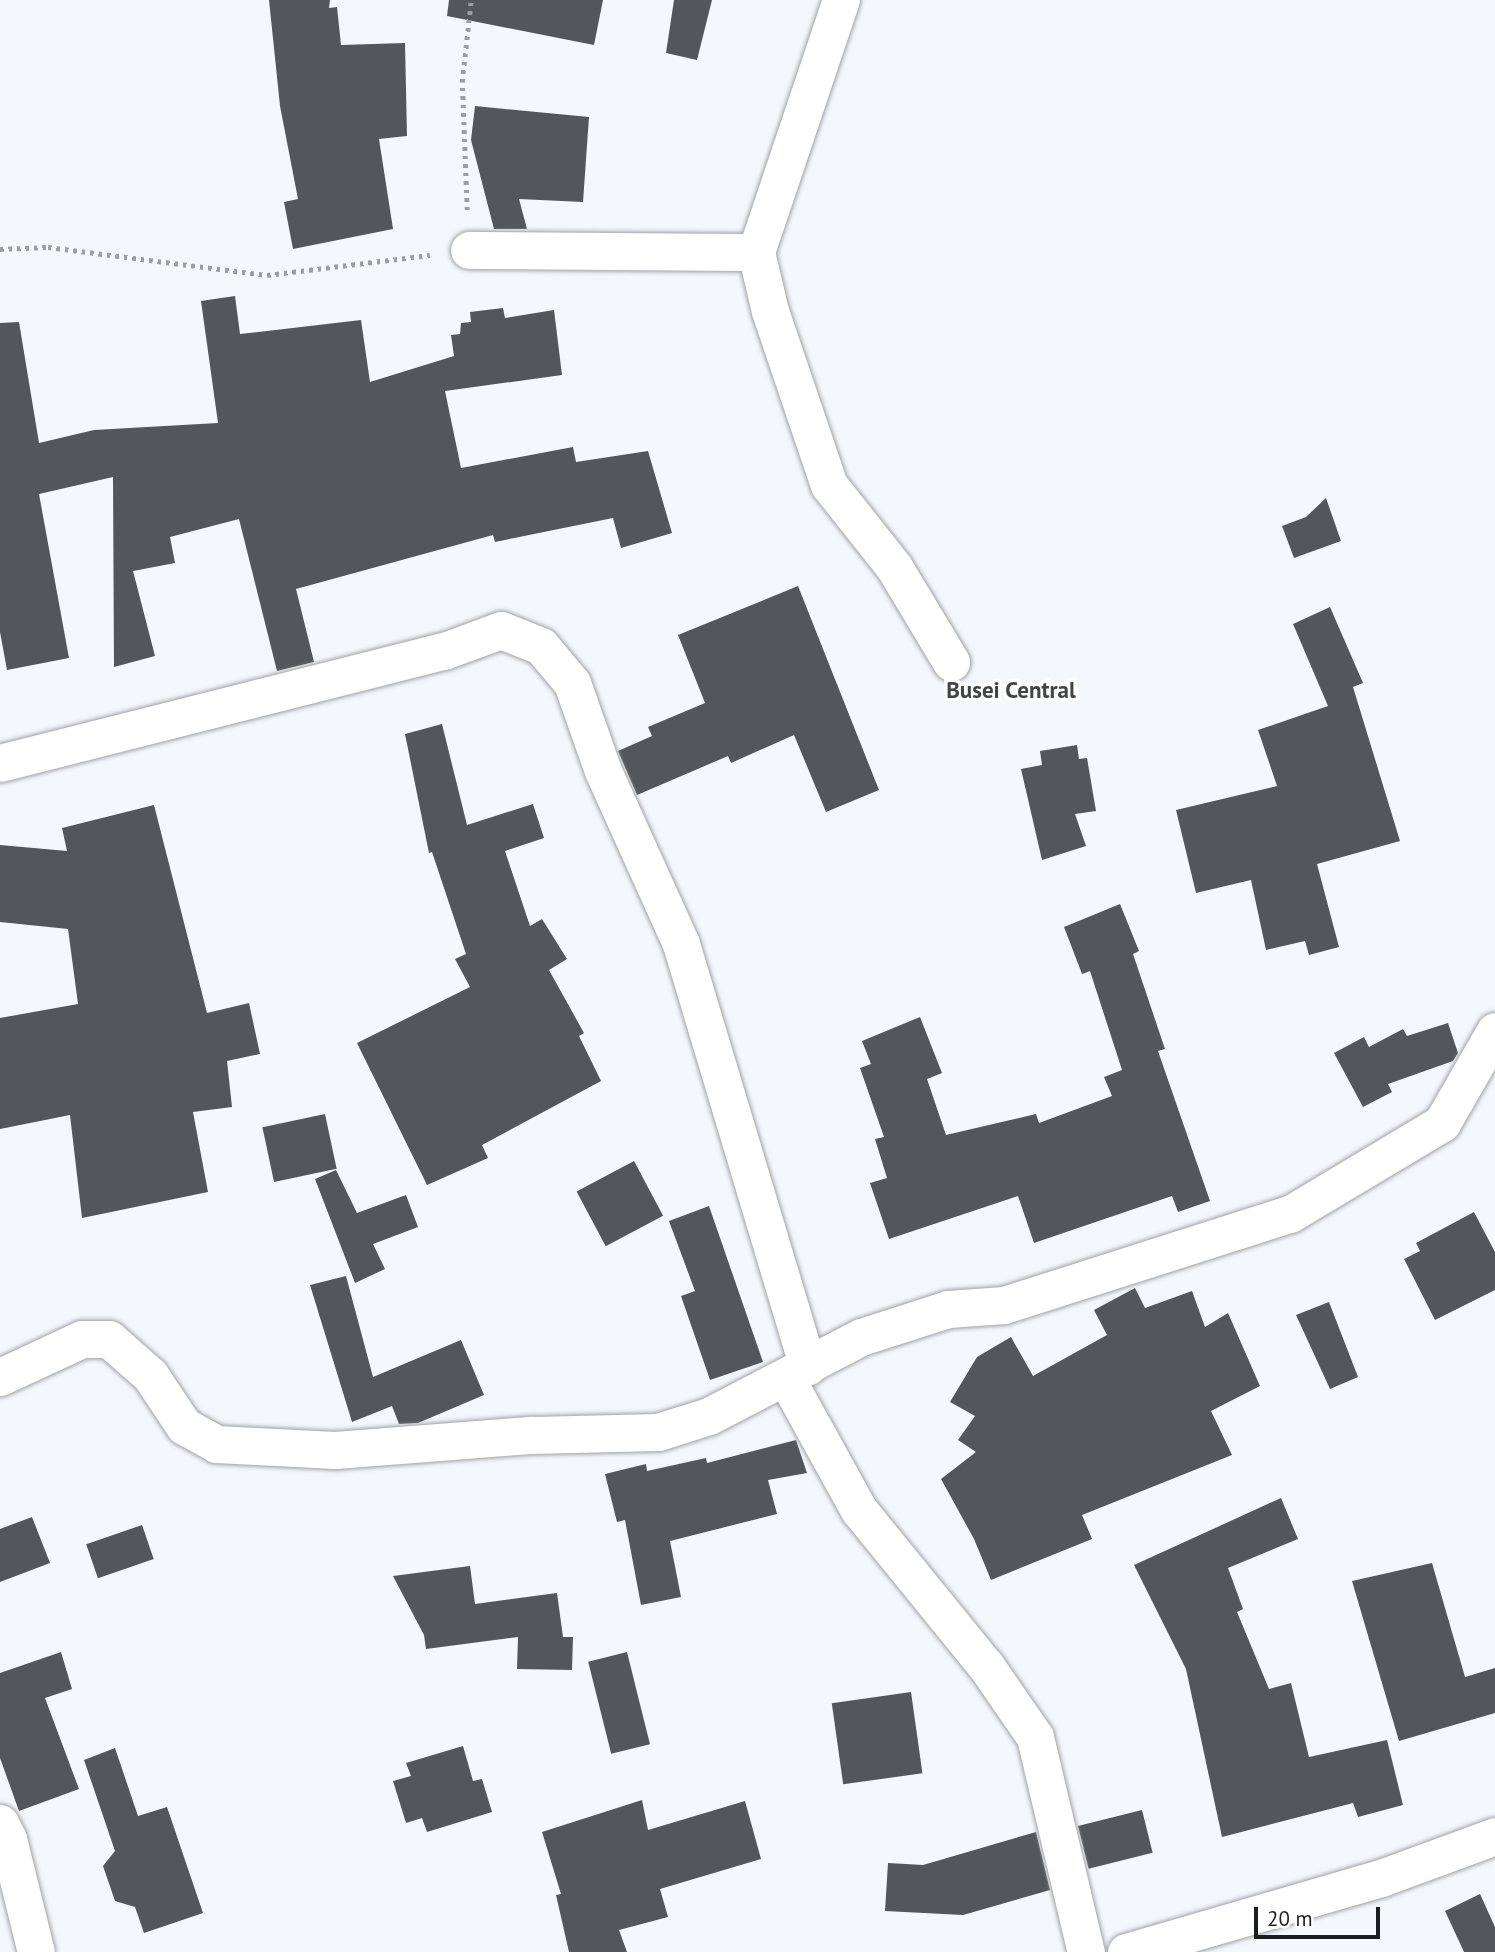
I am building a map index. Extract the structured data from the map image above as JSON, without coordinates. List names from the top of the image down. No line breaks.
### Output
{"districts":["Busei Central"],"scale_bar":"20 m"}
